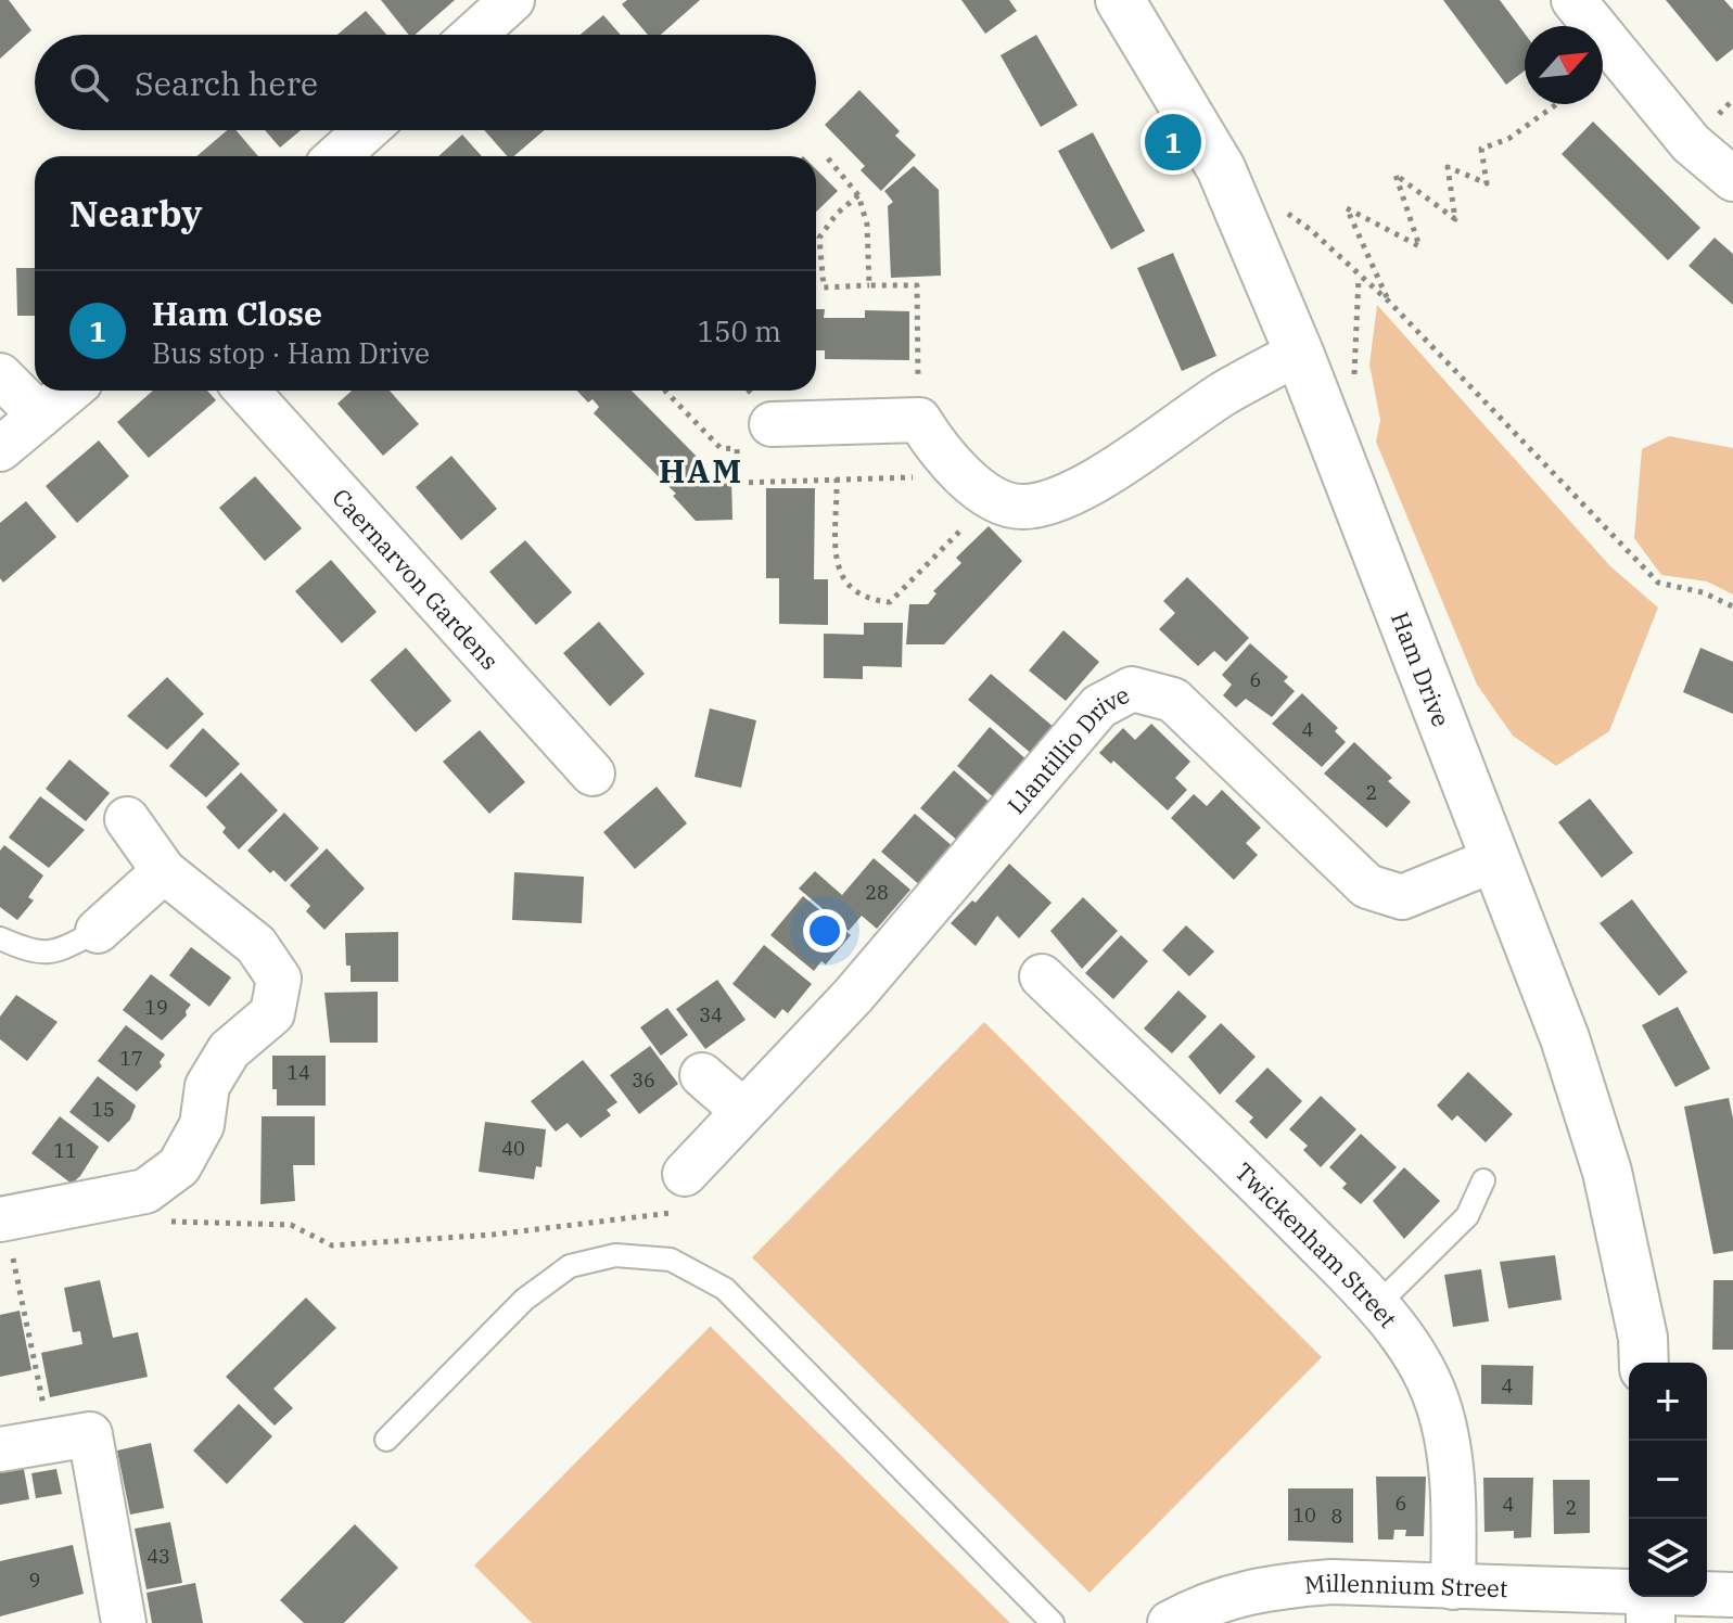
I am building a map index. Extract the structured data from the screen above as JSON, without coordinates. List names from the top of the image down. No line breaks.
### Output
{"streets":{"street":["Caernarvon Gardens","Ham Drive","Llantillio Drive","Twickenham Street","Millennium Street"]},"crossings":[["Ham Drive","Llantillio Drive"],["Twickenham Street","Millennium Street"]],"districts":["HAM"],"house_numbers":["6","4","2","28","19","34","17","14","36","15","40","11","4","6","4","2","10","8","43","9"],"north":"top right","page":{"search":"Search here","pins":"1","heading":"Nearby","list":[{"mark":"1","name":"Ham Close","note":"Bus stop · Ham Drive","value":"150 m"}],"map_buttons":["+","−"]}}
